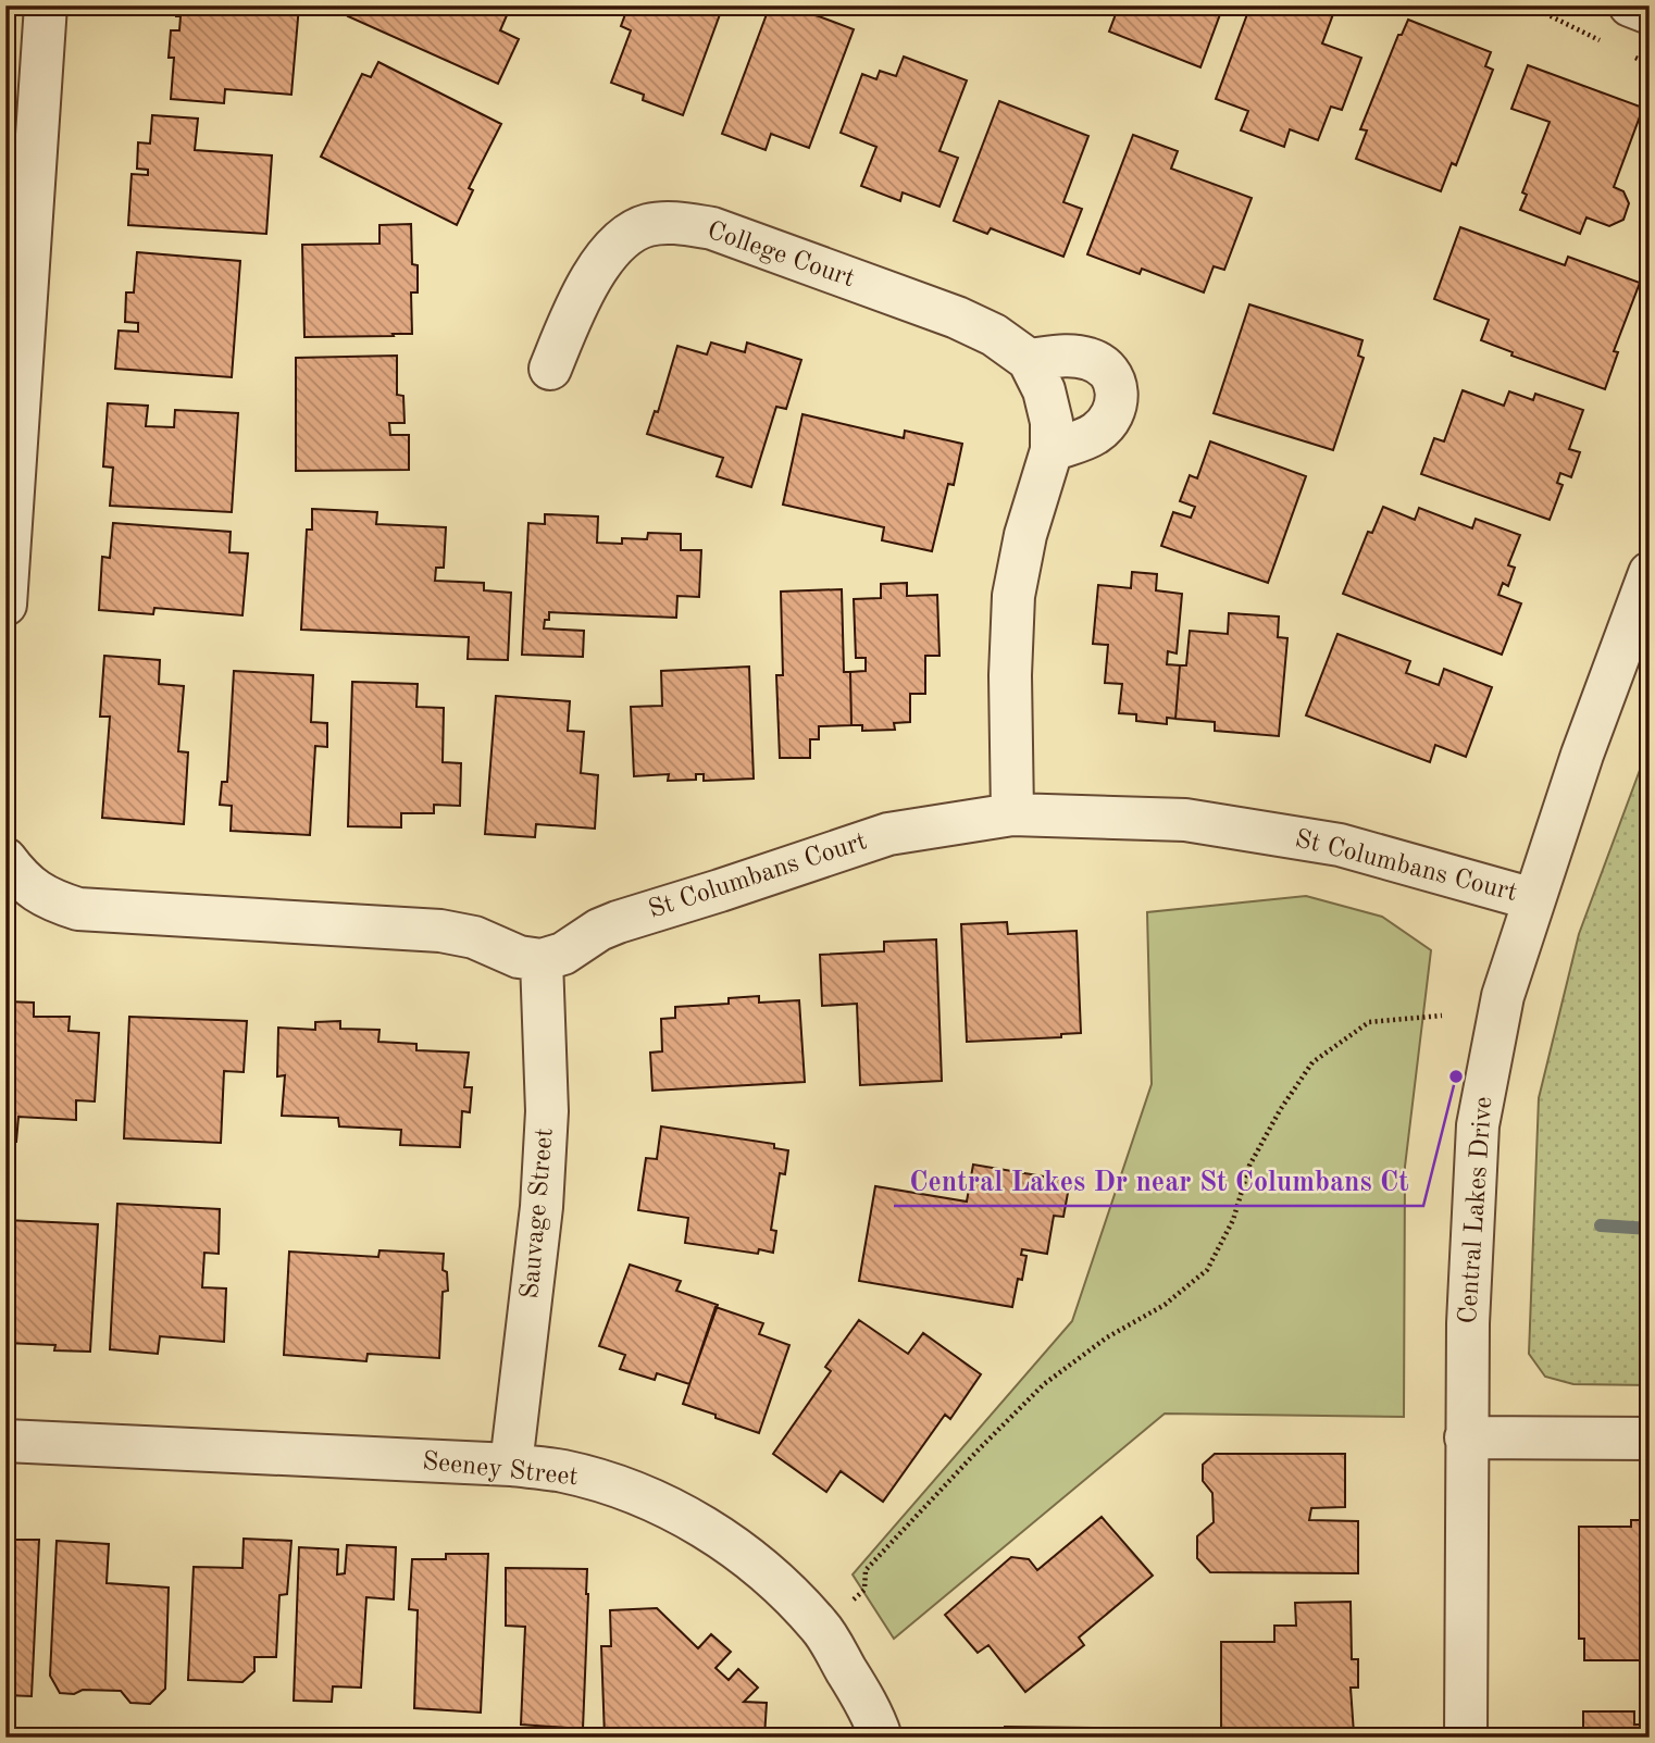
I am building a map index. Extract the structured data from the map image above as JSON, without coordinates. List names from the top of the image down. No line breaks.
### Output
{"streets":{"street":["College Court","St Columbans Court","Central Lakes Drive","Sauvage Street","Seeney Street"]},"crossings":[["College Court","St Columbans Court"],["St Columbans Court","Central Lakes Drive"],["St Columbans Court","Sauvage Street"],["Sauvage Street","Seeney Street"]],"places":["Central Lakes Dr near St Columbans Ct"]}
